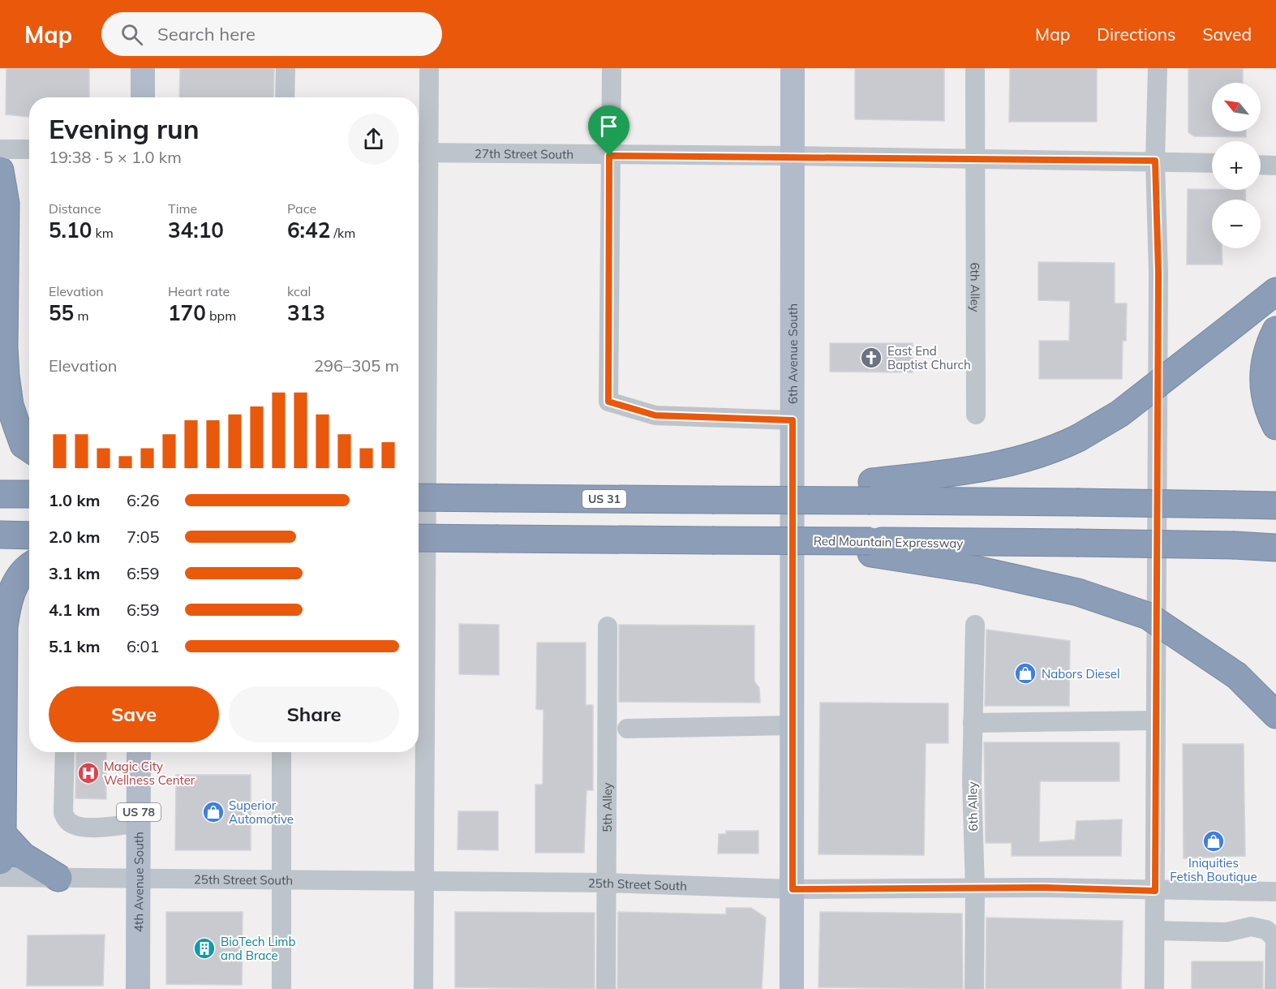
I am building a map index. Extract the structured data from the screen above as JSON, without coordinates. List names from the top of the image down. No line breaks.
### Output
{"streets":{"highway":["US 31","Red Mountain Expressway"],"main road":["6th Avenue South","US 78","4th Avenue South"],"street":["27th Street South","6th Alley","5th Alley","25th Street South"]},"crossings":[["27th Street South","6th Alley"],["27th Street South","6th Avenue South"],["6th Alley","25th Street South"],["6th Avenue South","25th Street South"],["5th Alley","25th Street South"],["25th Street South","4th Avenue South"]],"places":{"church":["East End Baptist Church"],"shop":["Nabors Diesel","Superior Automotive","Iniquities Fetish Boutique"],"hospital":["Magic City Wellness Center"],"building":["BioTech Limb and Brace"]},"north":"top left","page":{"header":"Map","search":"Search here","nav":["Map","Directions","Saved"],"map_buttons":["+","−"],"heading":["Evening run","19:38 · 5 × 1.0 km"],"stats":[["Distance","5.10 km"],["Time","34:10"],["Pace","6:42 /km"],["Elevation","55 m"],["Heart rate","170 bpm"],["kcal","313"]],"chart":["Elevation","296–305 m"],"list":[{"name":"1.0 km","note":"6:26"},{"name":"2.0 km","note":"7:05"},{"name":"3.1 km","note":"6:59"},{"name":"4.1 km","note":"6:59"},{"name":"5.1 km","note":"6:01"}],"buttons":["Save","Share"]}}
